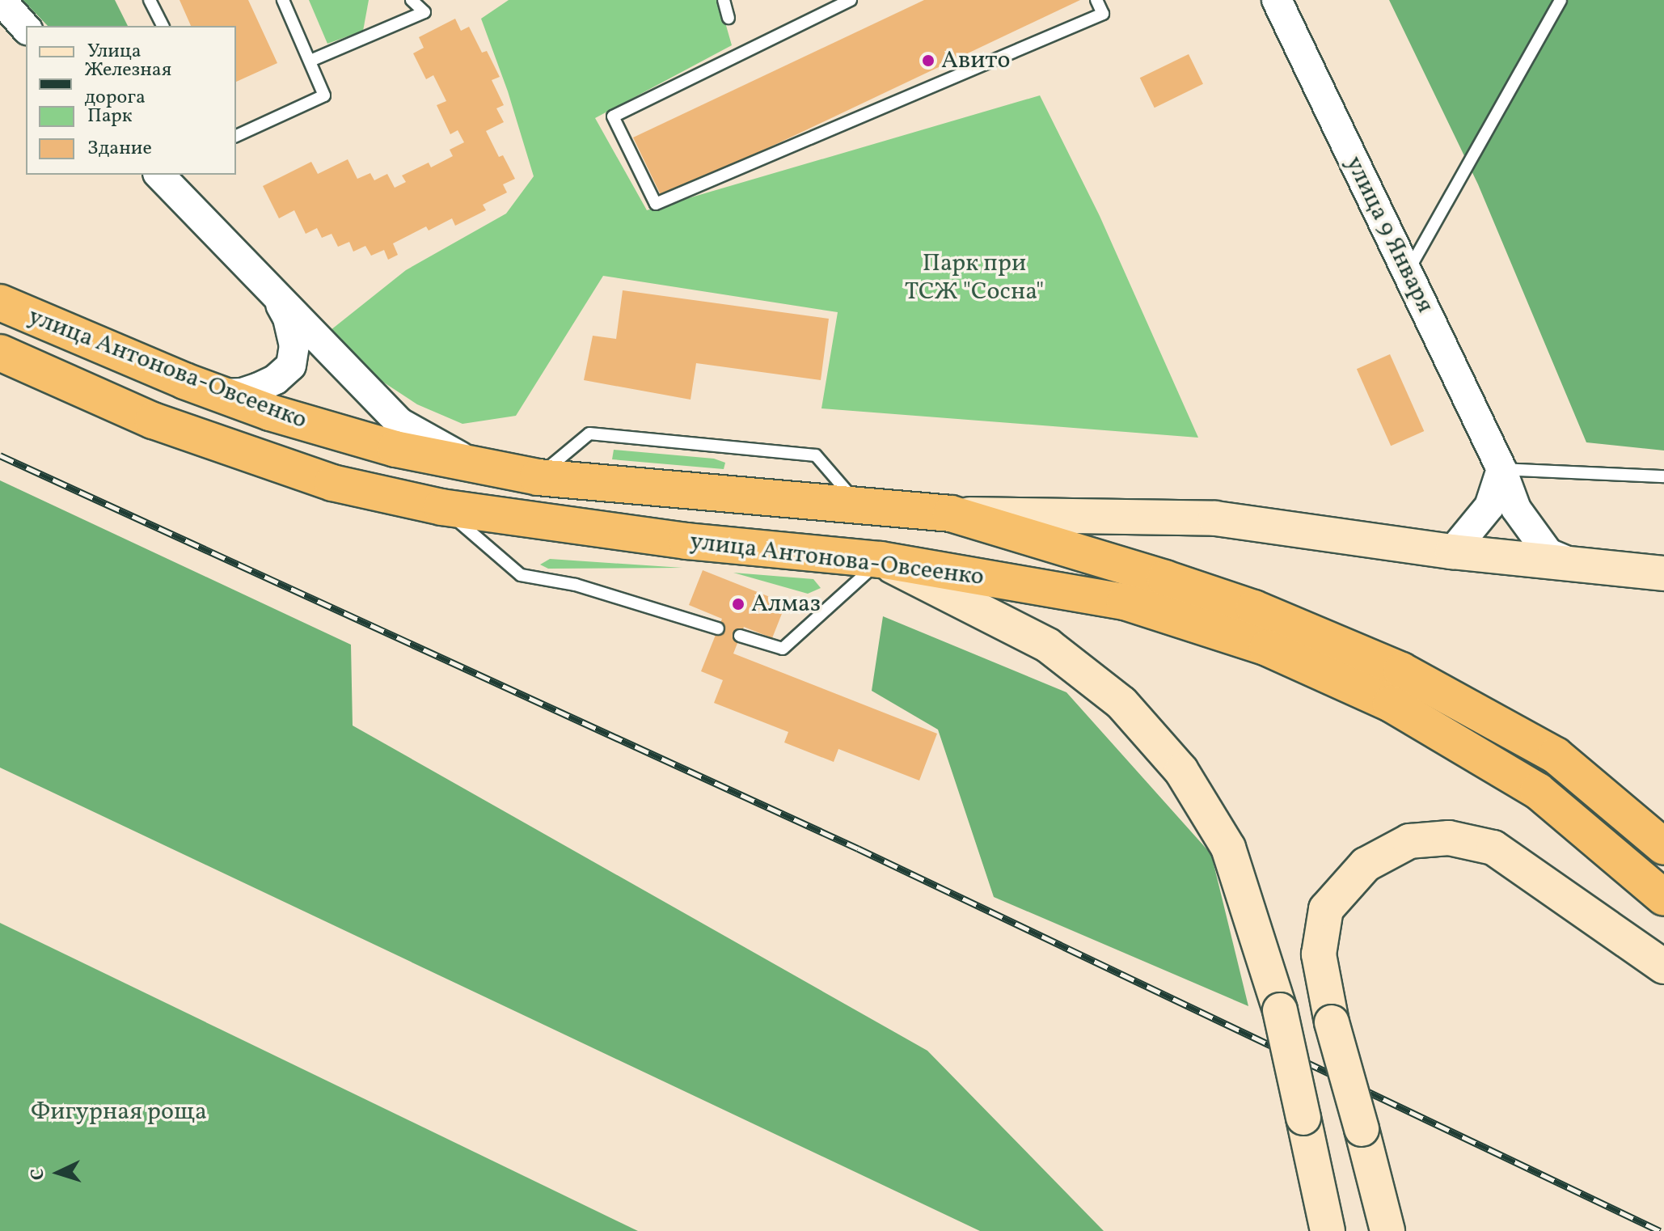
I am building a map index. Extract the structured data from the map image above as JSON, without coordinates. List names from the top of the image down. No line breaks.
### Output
{"streets":{"highway":["улица Антонова-Овсеенко"],"street":["улица 9 Января"]},"crossings":[["улица 9 Января","улица Антонова-Овсеенко"]],"parks":["Парк при ТСЖ \"Сосна\"","Фигурная роща"],"places":["Авито","Алмаз"],"legend":["Улица","Железная дорога","Парк","Здание"],"north":"left"}
